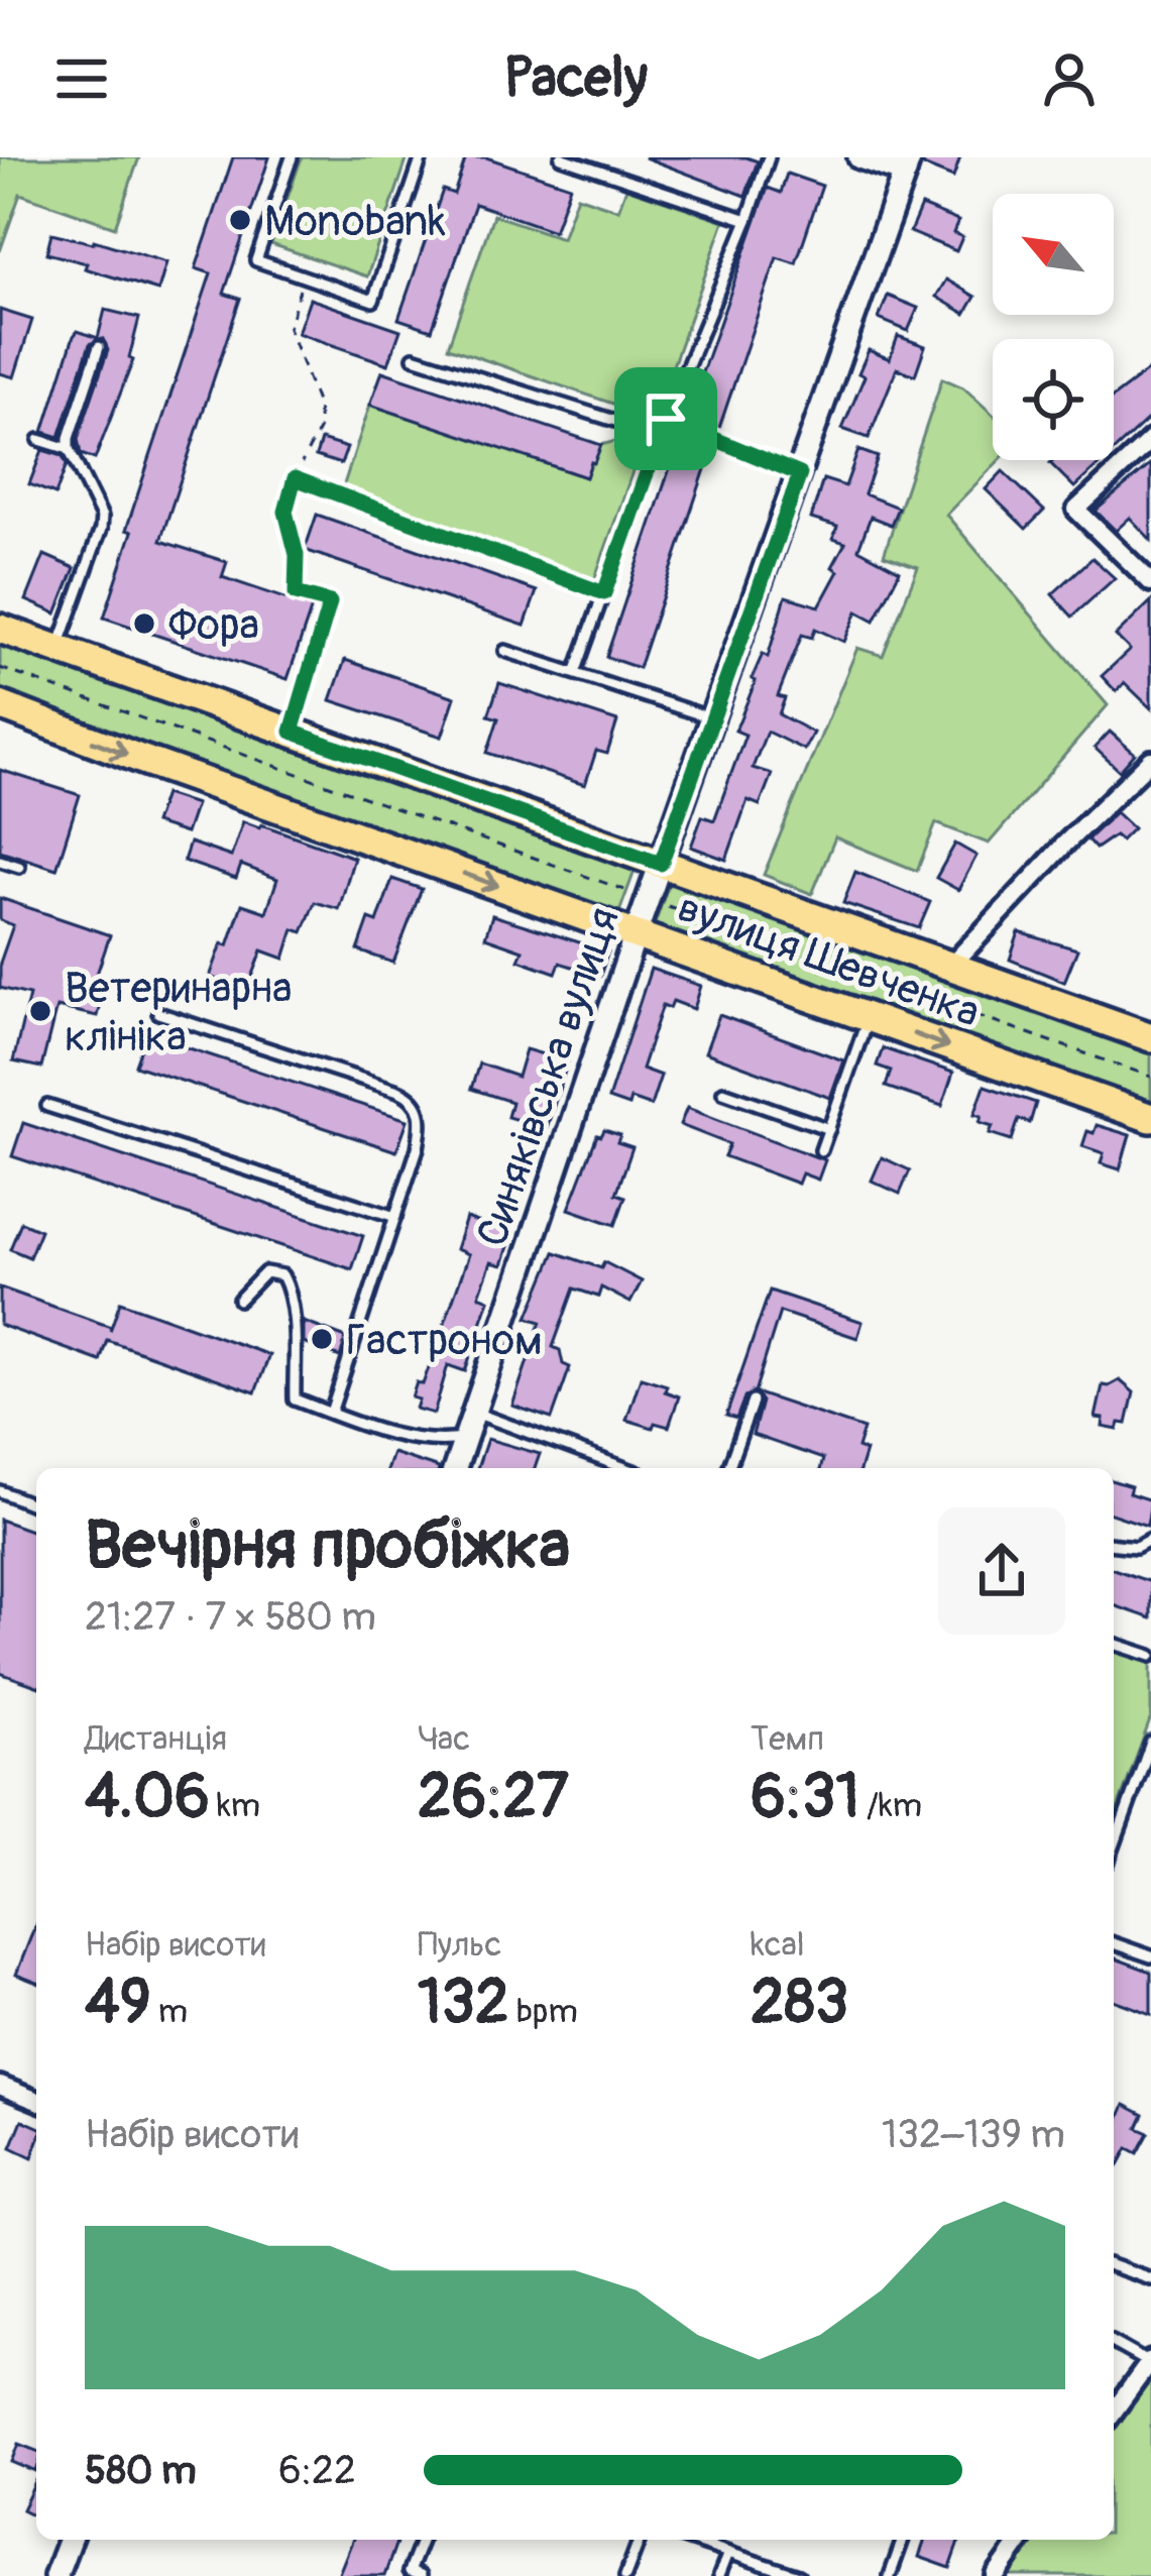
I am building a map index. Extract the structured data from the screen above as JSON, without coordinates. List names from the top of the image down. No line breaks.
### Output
{"streets":{"main road":["вулиця Шевченка"],"street":["Синяківська вулиця"]},"crossings":[["вулиця Шевченка","Синяківська вулиця"]],"places":["Monobank","Фора","Ветеринарна клініка","Гастроном"],"north":"top left","page":{"header":"Pacely","heading":["Вечірня пробіжка","21:27 · 7 × 580 m"],"stats":[["Дистанція","4.06 km"],["Час","26:27"],["Темп","6:31 /km"],["Набір висоти","49 m"],["Пульс","132 bpm"],["kcal","283"]],"chart":["Набір висоти","132–139 m"],"list":[{"name":"580 m","note":"6:22"}]}}
